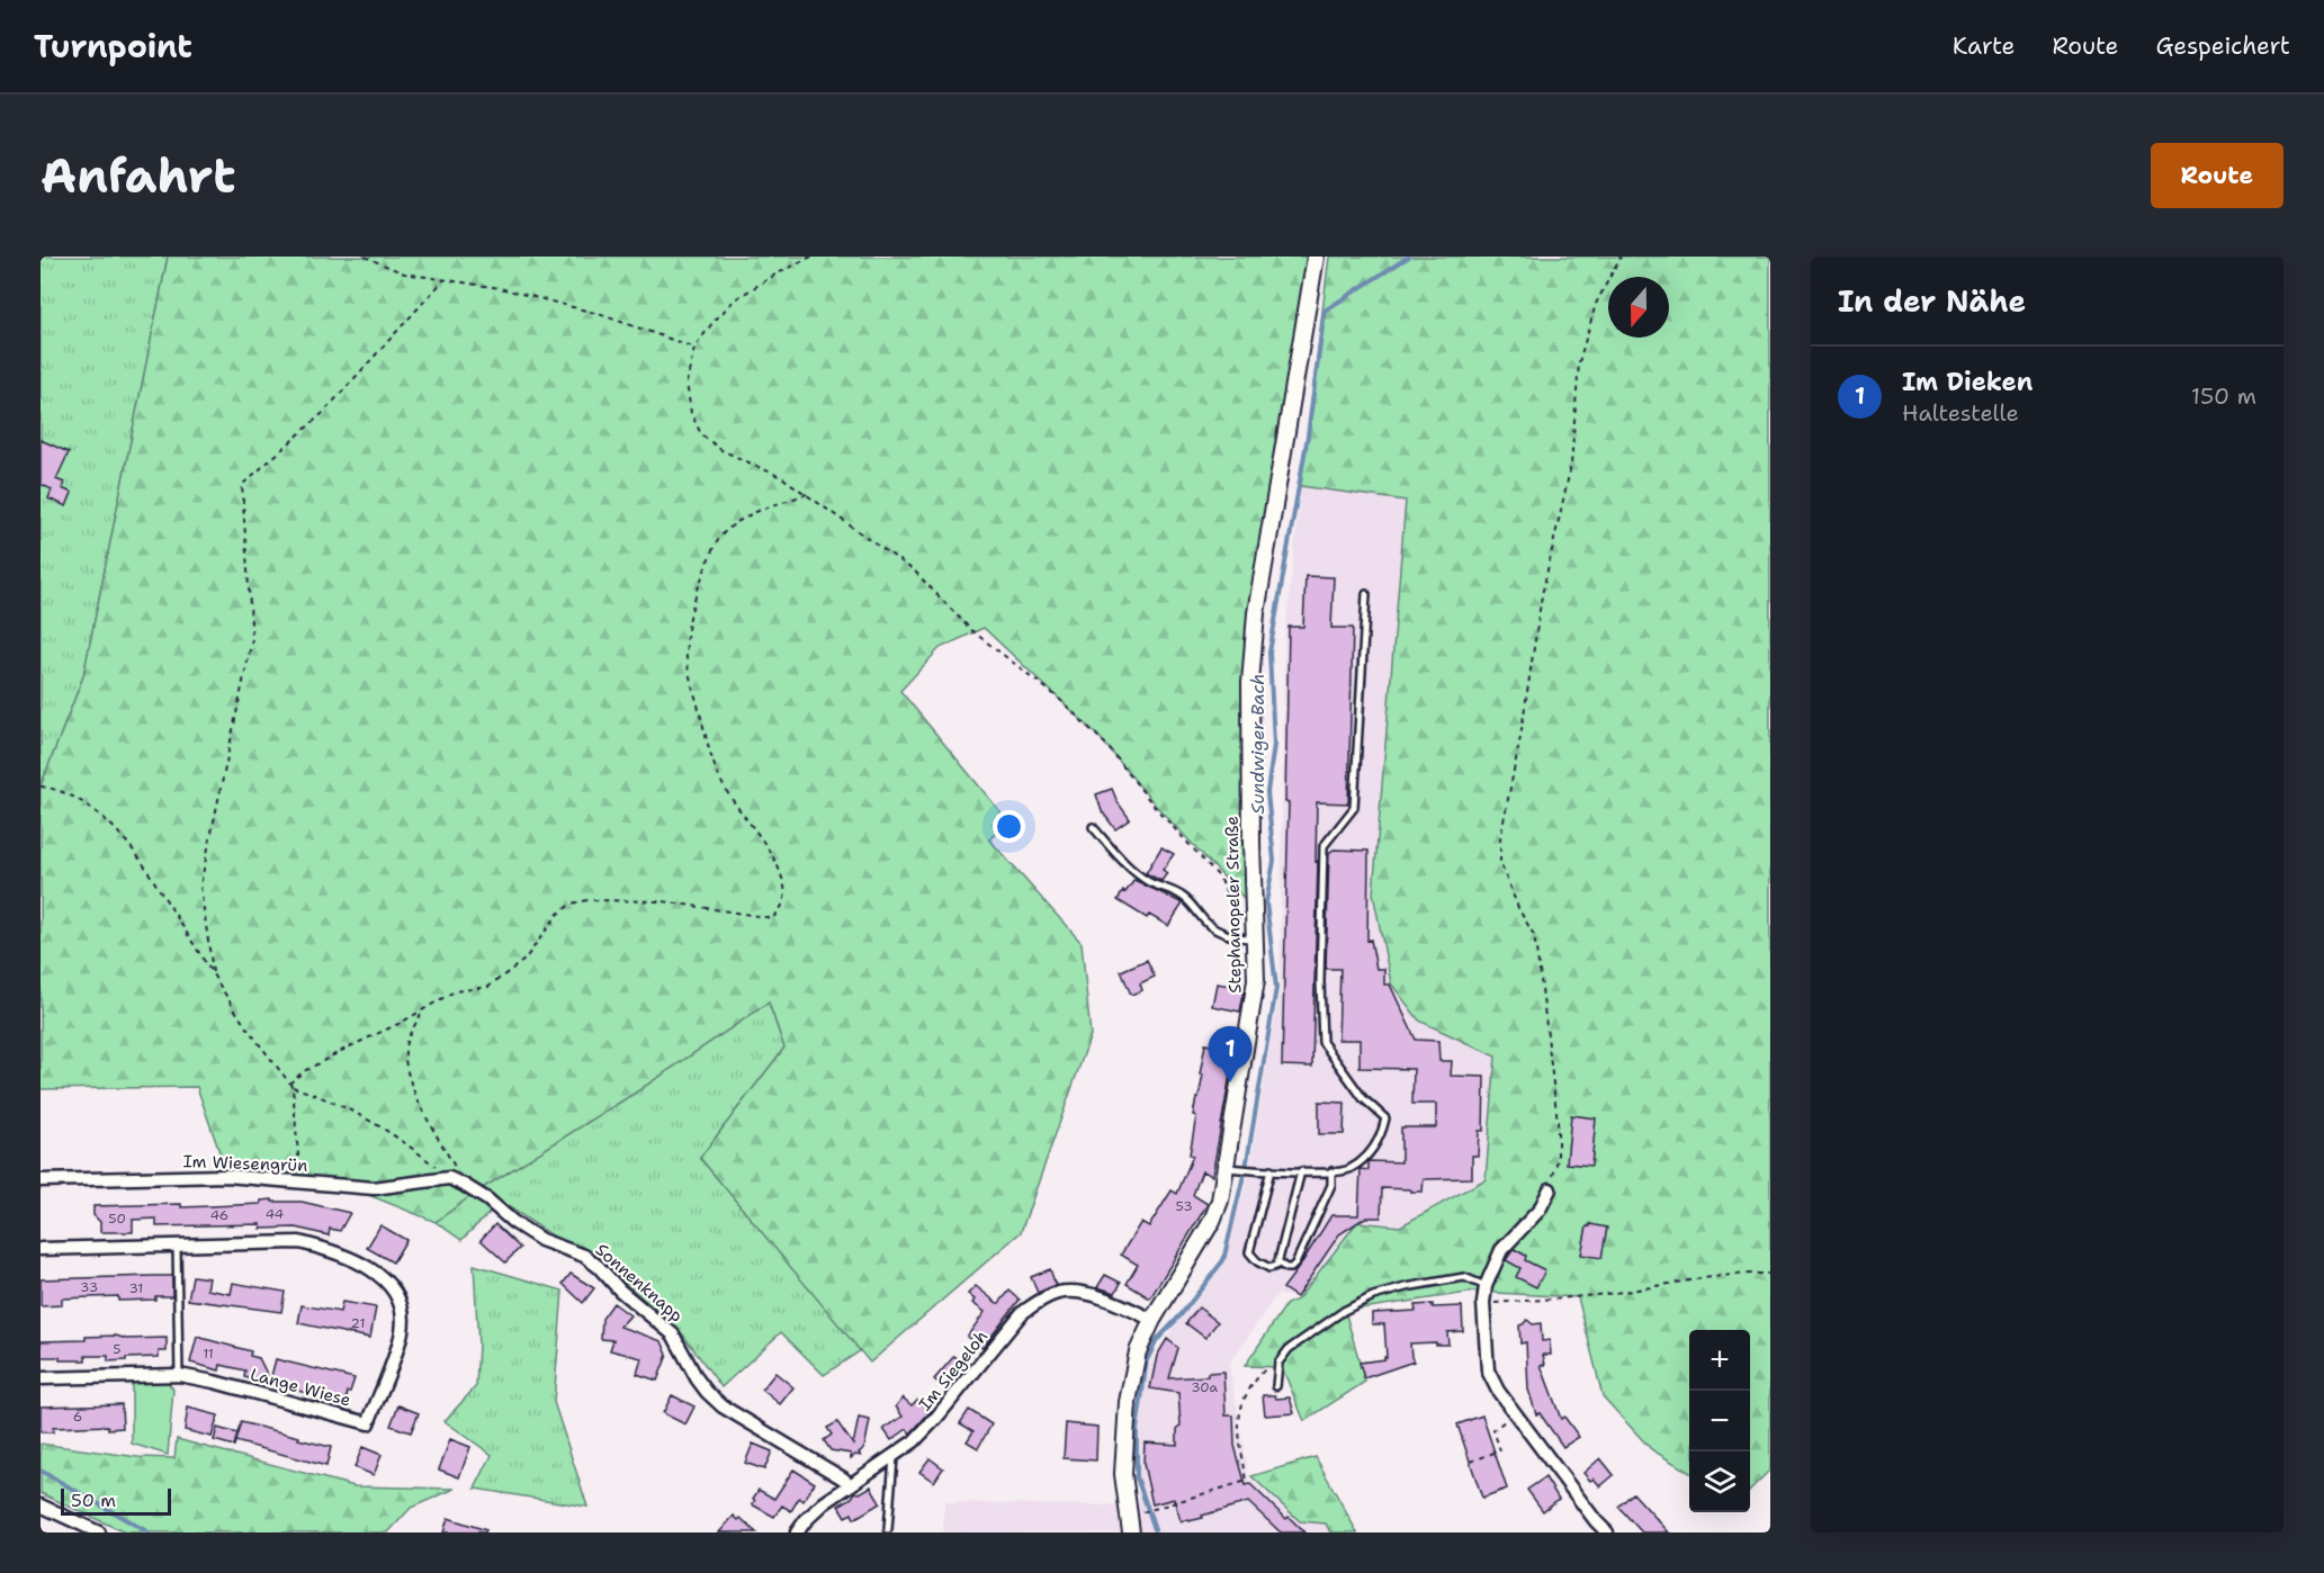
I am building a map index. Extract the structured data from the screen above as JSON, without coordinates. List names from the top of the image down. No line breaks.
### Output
{"streets":{"street":["Stephanopeler Straße","Im Wiesengrün","Sonnenknapp","Im Siegeloh","Lange Wiese"]},"crossings":[["Stephanopeler Straße","Im Siegeloh"],["Im Wiesengrün","Sonnenknapp"],["Sonnenknapp","Im Siegeloh"]],"water":["Sundwiger Bach"],"house_numbers":["53","44","46","50","33","31","21","5","11","30a","6"],"scale_bar":"50 m","north":"bottom","page":{"header":"Turnpoint","nav":["Karte","Route","Gespeichert"],"buttons":"Route","title":"Anfahrt","heading":"In der Nähe","list":[{"mark":"1","name":"Im Dieken","note":"Haltestelle","value":"150 m"}],"pins":"1","map_buttons":["+","−"],"scale":"50 m"}}
